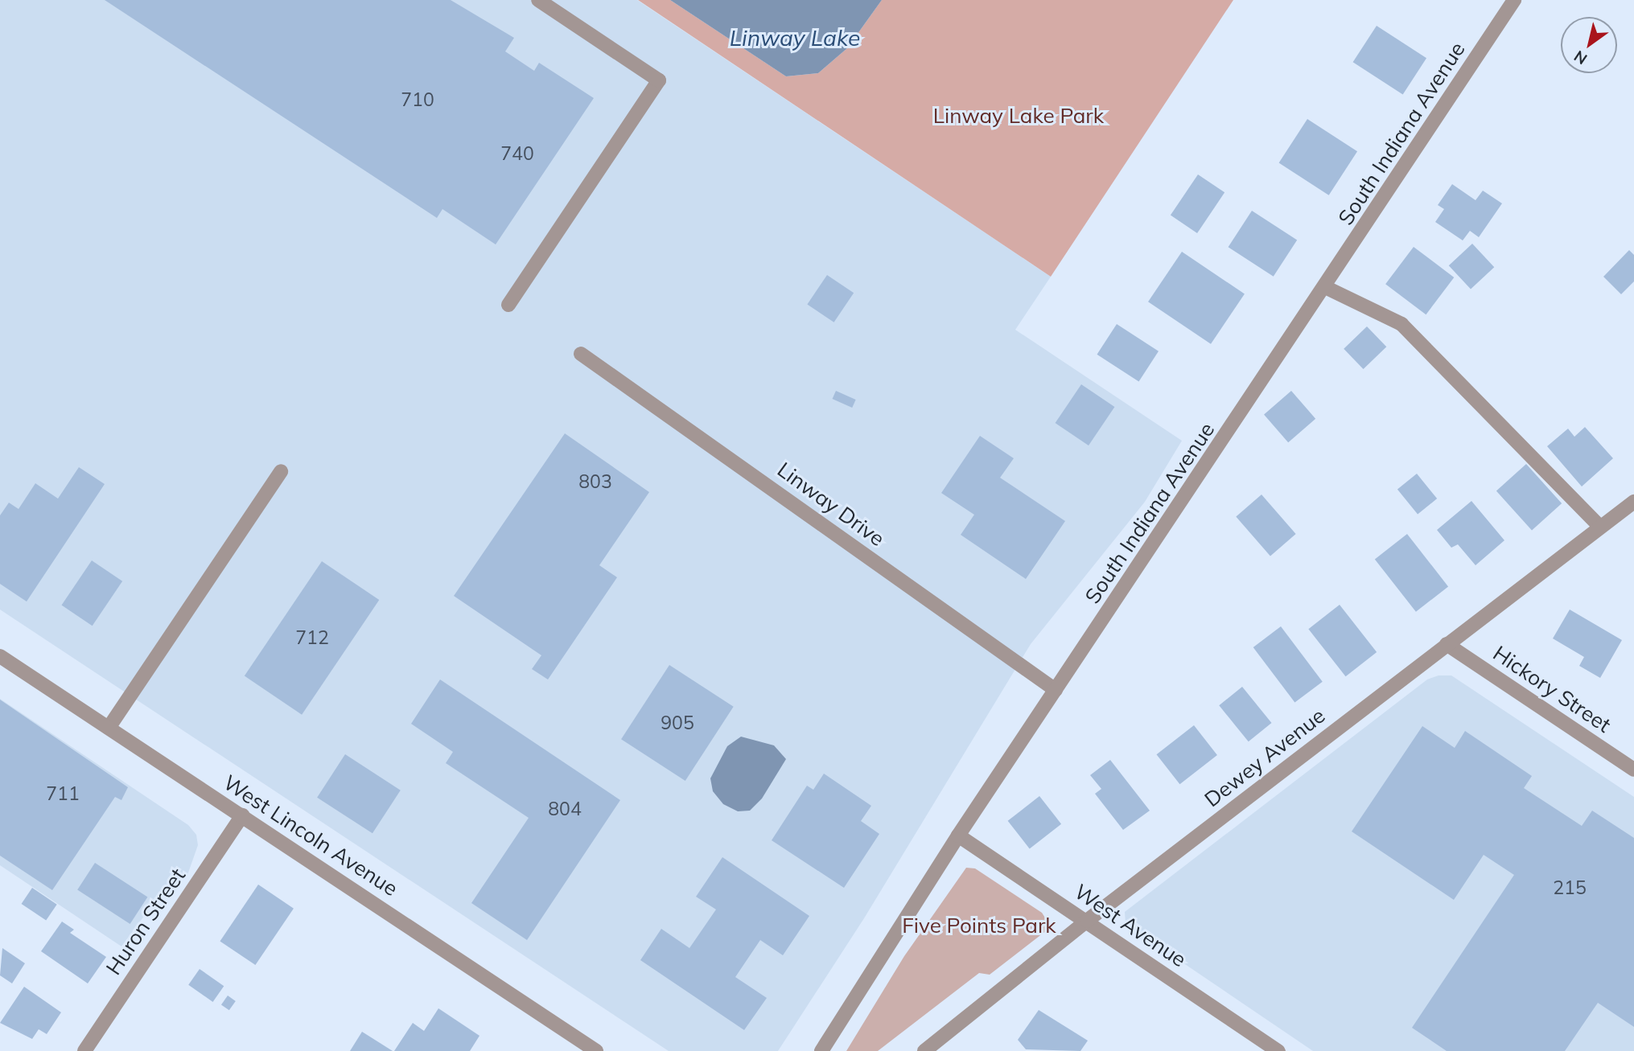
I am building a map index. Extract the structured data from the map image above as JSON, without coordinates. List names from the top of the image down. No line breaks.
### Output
{"streets":{"street":["South Indiana Avenue","Linway Drive","Hickory Street","Dewey Avenue","West Lincoln Avenue","Huron Street","West Avenue"]},"crossings":[["South Indiana Avenue","Linway Drive"],["South Indiana Avenue","West Avenue"],["Hickory Street","Dewey Avenue"],["Dewey Avenue","West Avenue"],["West Lincoln Avenue","Huron Street"]],"water":["Linway Lake"],"parks":["Linway Lake Park","Five Points Park"],"house_numbers":["710","740","803","712","905","711","804","215"],"north":"bottom left"}
